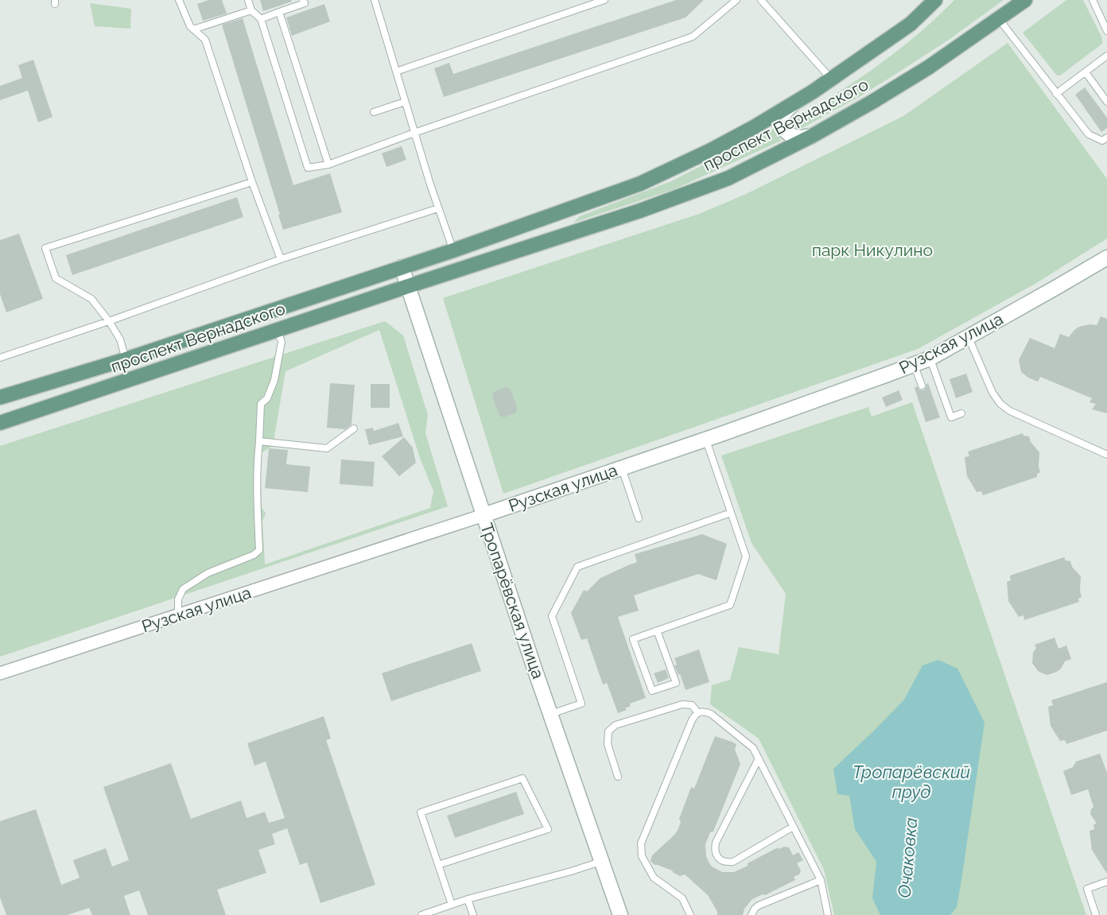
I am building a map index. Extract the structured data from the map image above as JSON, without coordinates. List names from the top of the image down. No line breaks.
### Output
{"streets":{"main road":["проспект Вернадского"],"street":["Рузская улица","Тропарёвская улица"]},"crossings":[["проспект Вернадского","Тропарёвская улица"],["Рузская улица","Тропарёвская улица"]],"water":["Тропарёвский пруд","Очаковка"],"parks":["парк Никулино"]}
